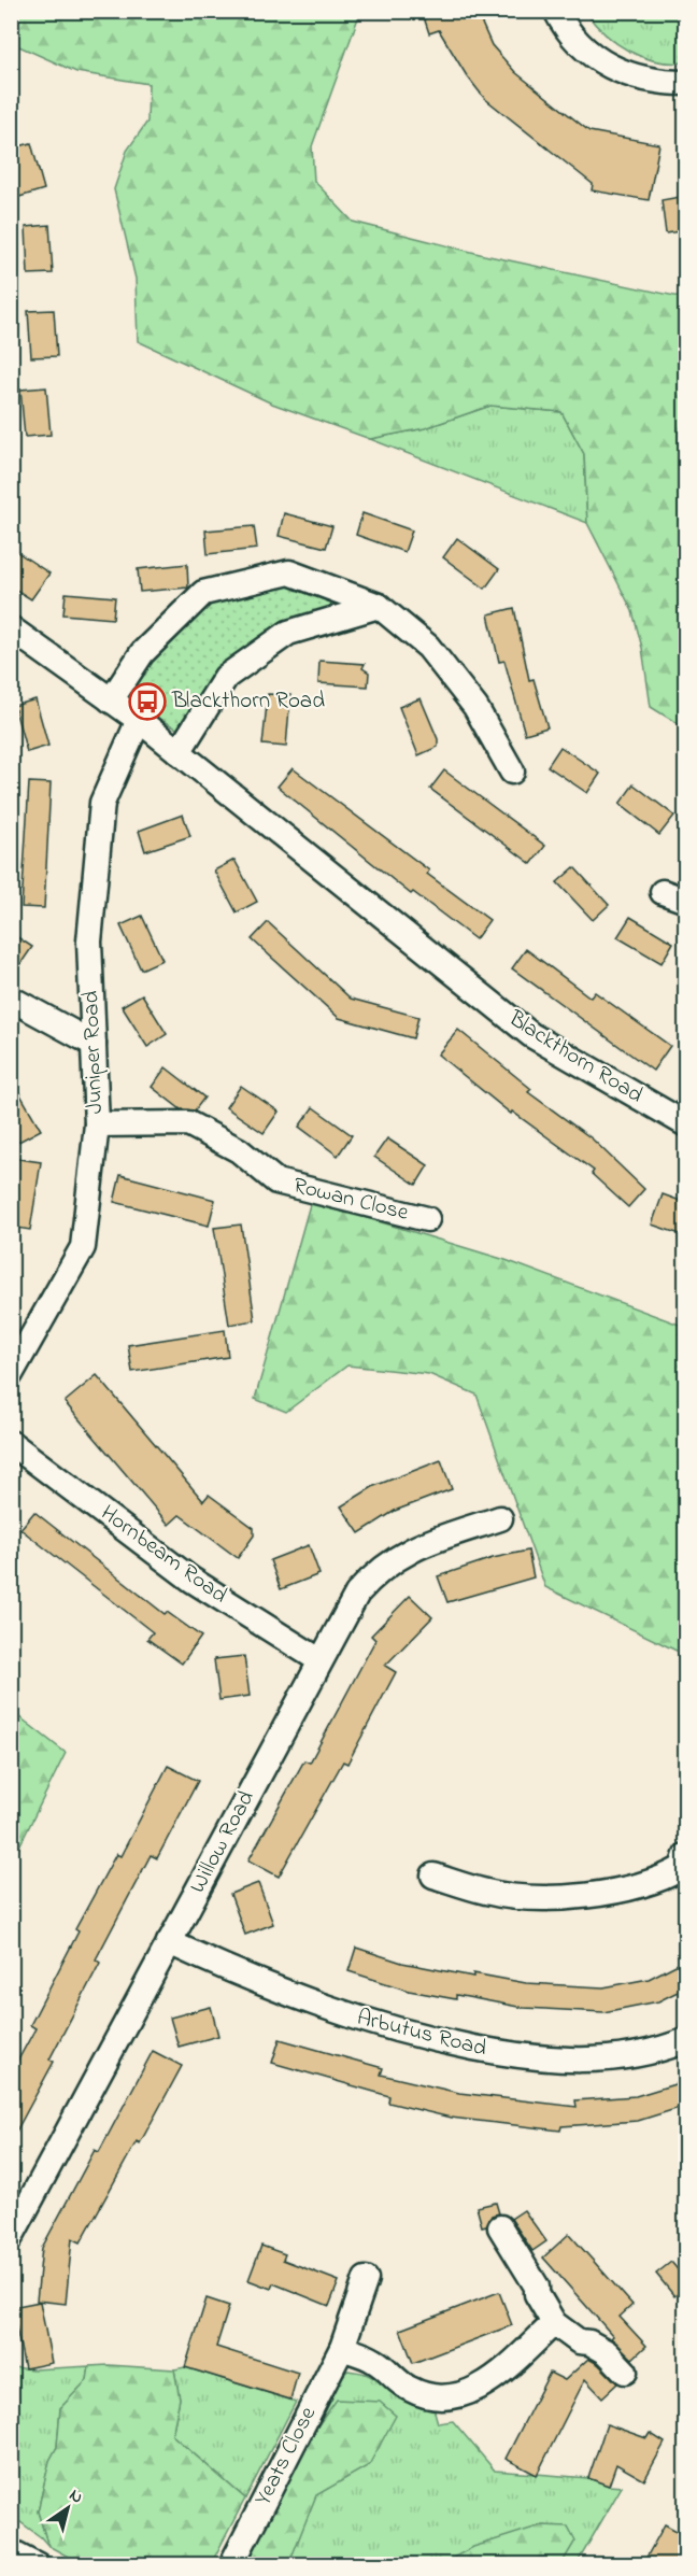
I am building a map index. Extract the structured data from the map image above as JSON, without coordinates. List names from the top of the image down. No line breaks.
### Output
{"streets":{"street":["Juniper Road","Blackthorn Road","Rowan Close","Hornbeam Road","Willow Road","Arbutus Road","Yeats Close"]},"crossings":[["Juniper Road","Blackthorn Road"],["Juniper Road","Rowan Close"],["Hornbeam Road","Willow Road"],["Willow Road","Arbutus Road"]],"places":{"bus stop":["Blackthorn Road"]},"north":"top right"}
